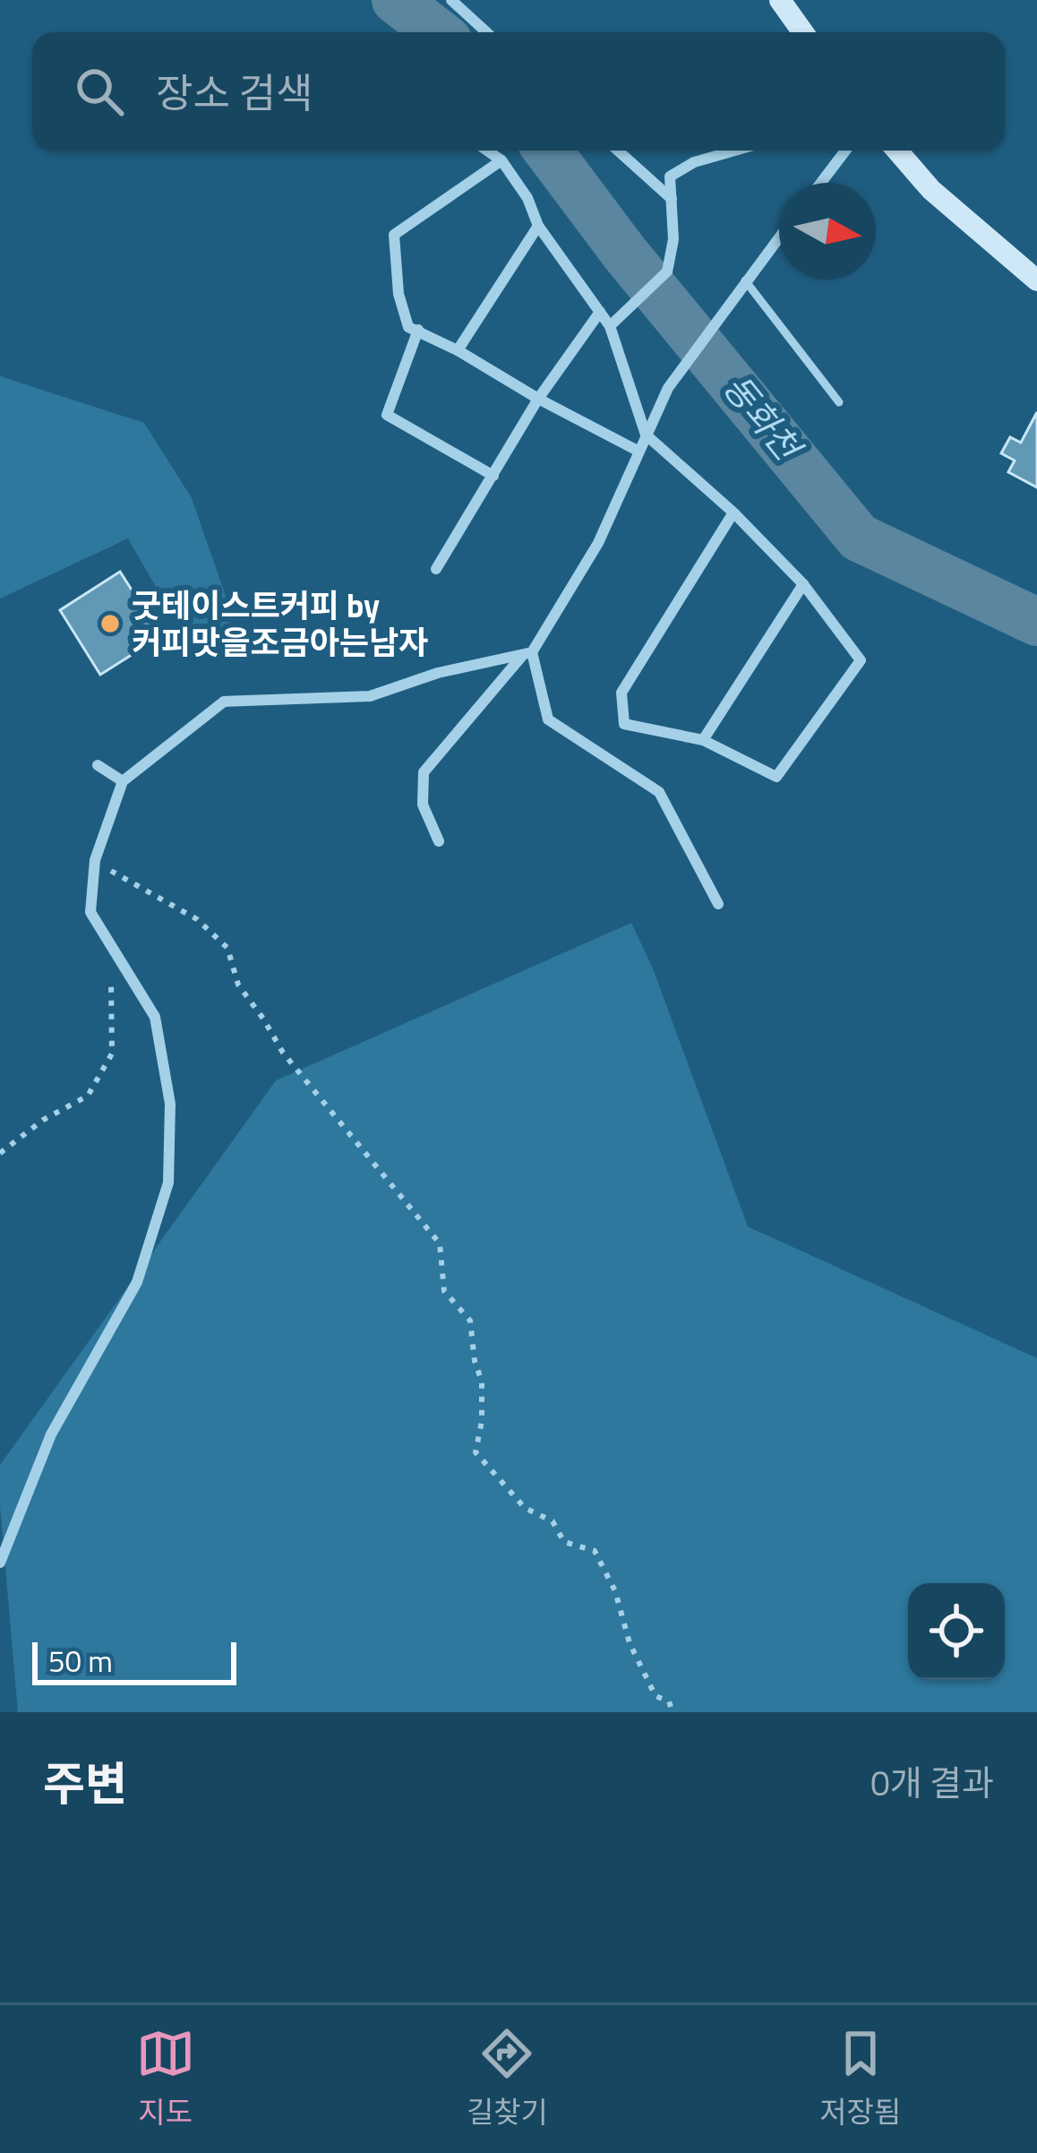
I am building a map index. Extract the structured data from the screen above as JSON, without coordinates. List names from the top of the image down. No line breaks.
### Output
{"water":["동화천"],"places":["굿테이스트커피 by 커피맛을조금아는남자"],"scale_bar":"50 m","north":"right","page":{"search":"장소 검색","scale":"50 m","heading":["주변","0개 결과"],"nav":["지도","길찾기","저장됨"]}}
